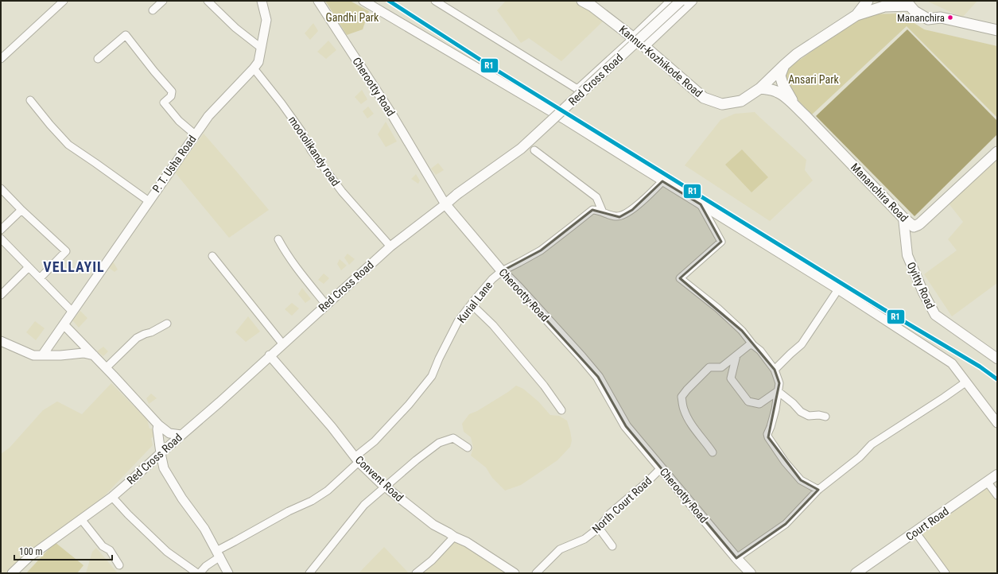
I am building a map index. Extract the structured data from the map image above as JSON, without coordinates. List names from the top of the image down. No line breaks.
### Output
{"streets":{"main road":["Kannur-Kozhikode Road","Red Cross Road","Cherootty Road","Mananchira Road","Oyitty Road","Court Road"],"street":["mootolikandy road","P. T. Usha Road","Kurial Lane","Convent Road","North Court Road"]},"crossings":[["Kannur-Kozhikode Road","Mananchira Road"],["Red Cross Road","Cherootty Road"],["Red Cross Road","mootolikandy road"],["Red Cross Road","Convent Road"],["Cherootty Road","Kurial Lane"],["Cherootty Road","North Court Road"],["mootolikandy road","P. T. Usha Road"],["Mananchira Road","Oyitty Road"],["Kurial Lane","Convent Road"]],"districts":["VELLAYIL"],"parks":["Gandhi Park","Ansari Park"],"places":["Mananchira"],"lines":["transit line R1"],"scale_bar":"100 m"}
